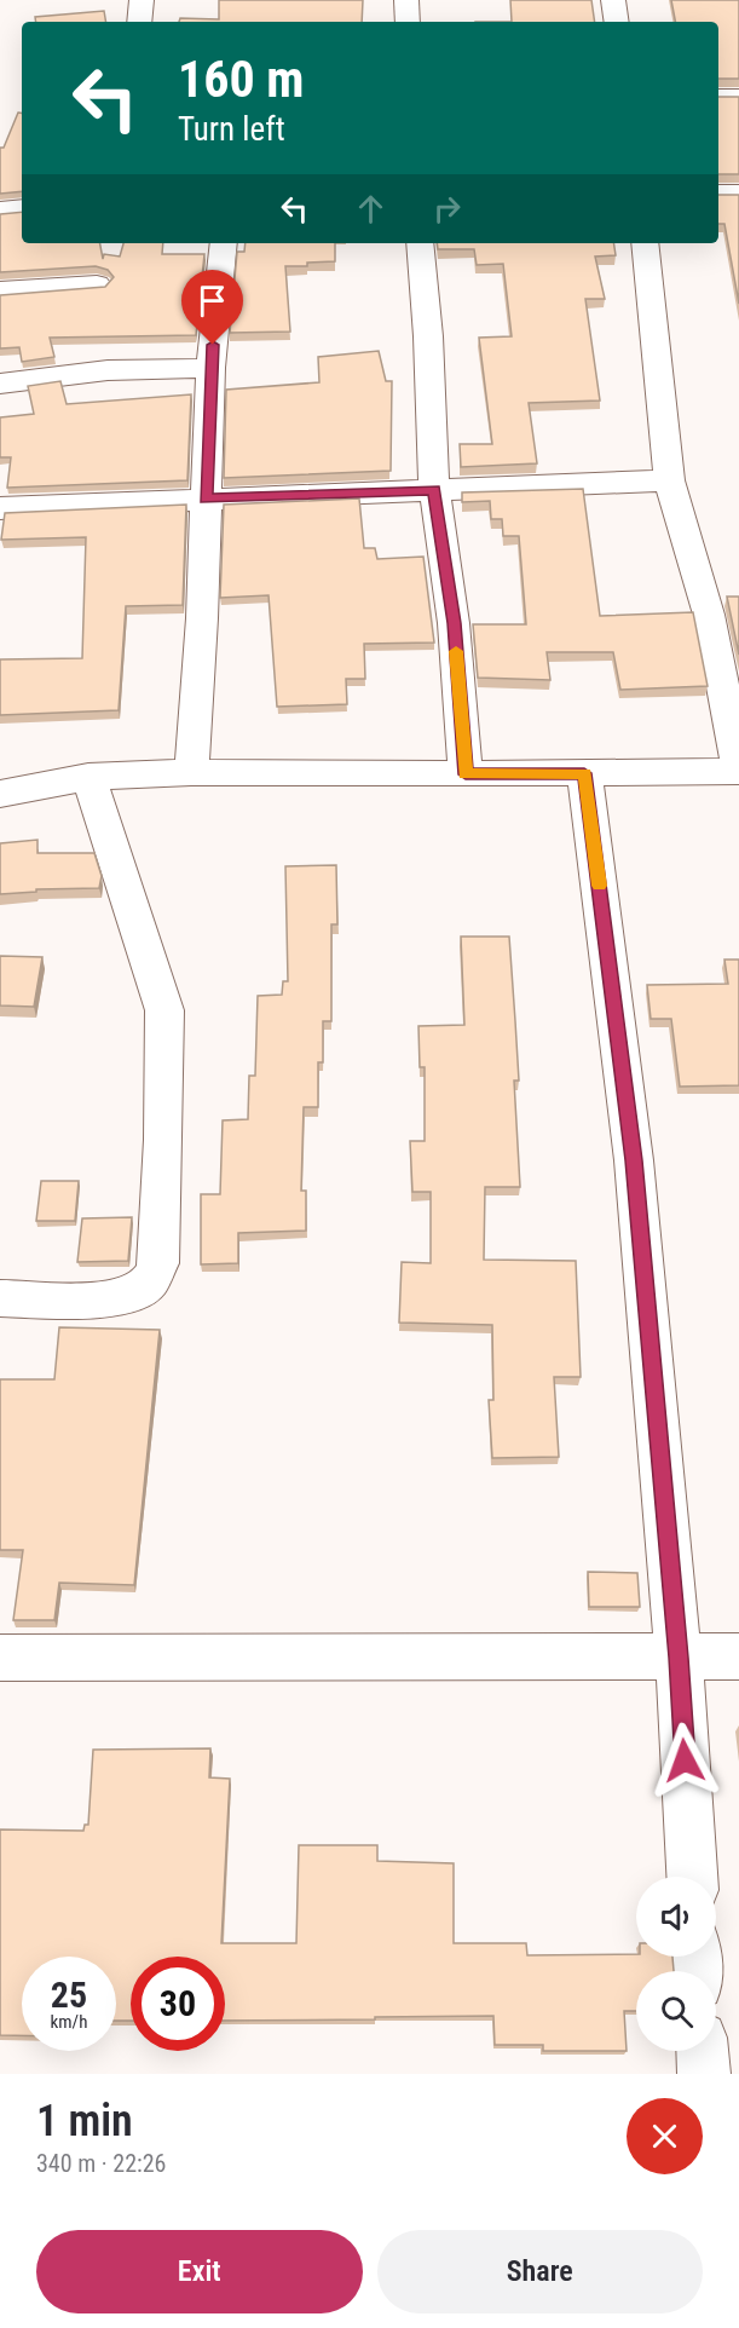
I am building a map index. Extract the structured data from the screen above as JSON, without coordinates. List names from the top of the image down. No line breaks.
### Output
{"page":{"turn":["160 m","Turn left"],"speed":"25 km/h","limit":"30","heading":["1 min","340 m · 22:26"],"buttons":["Exit","Share"]}}
